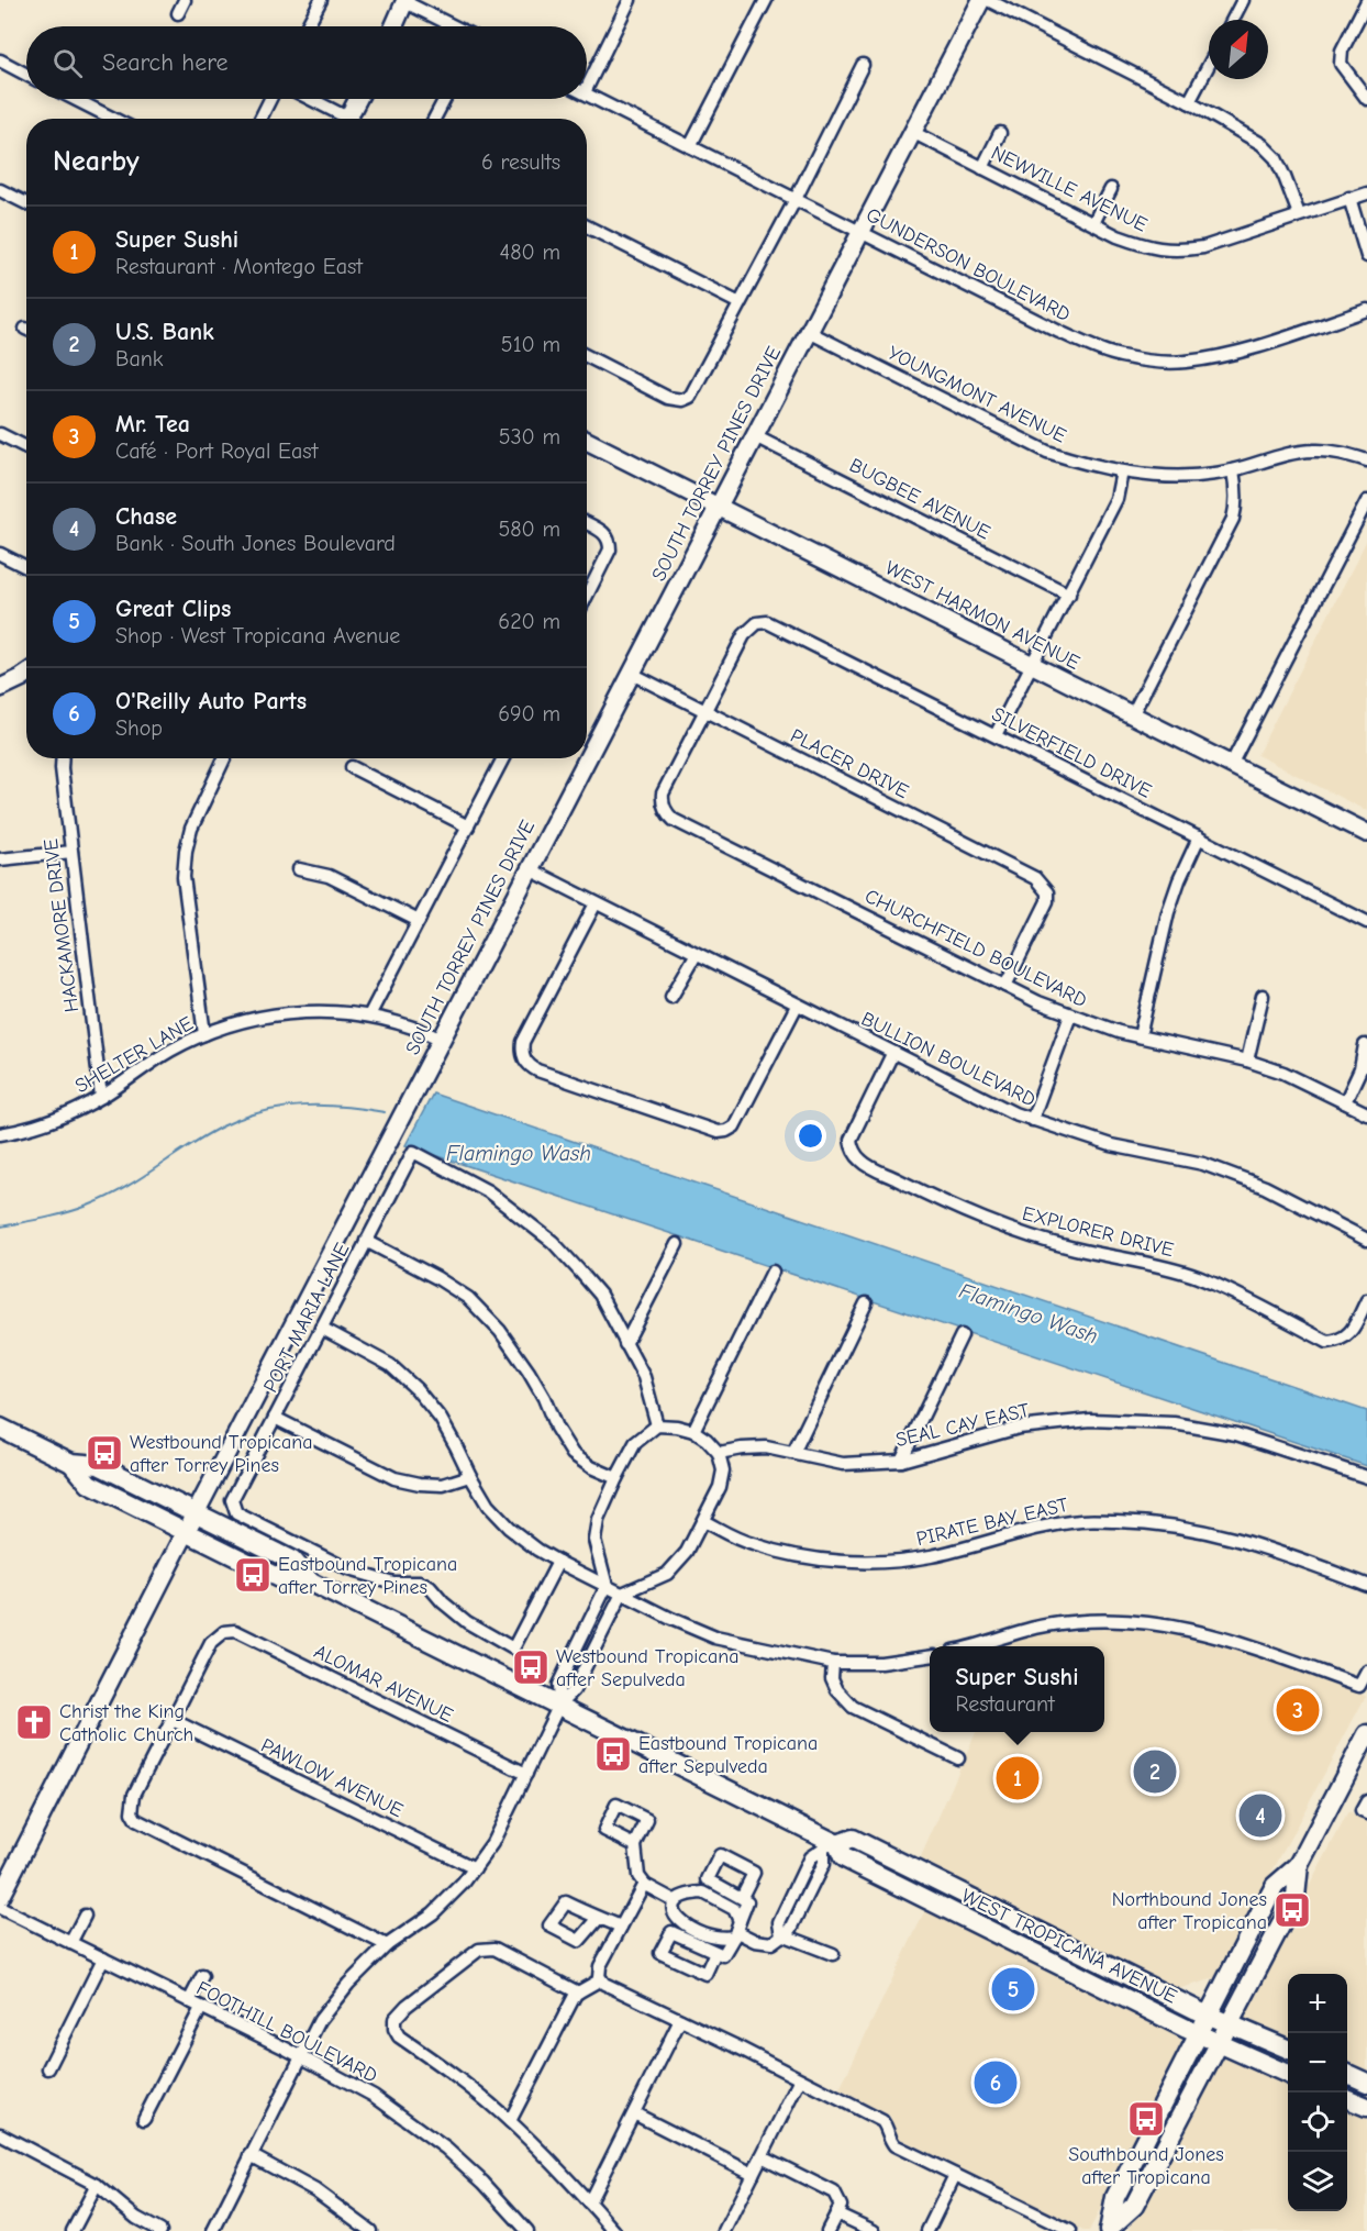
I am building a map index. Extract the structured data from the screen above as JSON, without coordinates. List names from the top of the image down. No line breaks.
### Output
{"streets":{"main road":["SOUTH TORREY PINES DRIVE","WEST HARMON AVENUE","WEST TROPICANA AVENUE"],"street":["NEWVILLE AVENUE","GUNDERSON BOULEVARD","YOUNGMONT AVENUE","BUGBEE AVENUE","SILVERFIELD DRIVE","PLACER DRIVE","HACKAMORE DRIVE","CHURCHFIELD BOULEVARD","SHELTER LANE","BULLION BOULEVARD","EXPLORER DRIVE","PORT MARIA LANE","SEAL CAY EAST","PIRATE BAY EAST","ALOMAR AVENUE","PAWLOW AVENUE","FOOTHILL BOULEVARD"]},"crossings":[["NEWVILLE AVENUE","SOUTH TORREY PINES DRIVE"],["GUNDERSON BOULEVARD","SOUTH TORREY PINES DRIVE"],["YOUNGMONT AVENUE","SOUTH TORREY PINES DRIVE"],["SOUTH TORREY PINES DRIVE","BUGBEE AVENUE"],["SOUTH TORREY PINES DRIVE","WEST HARMON AVENUE"],["SOUTH TORREY PINES DRIVE","PLACER DRIVE"],["SOUTH TORREY PINES DRIVE","SHELTER LANE"],["SOUTH TORREY PINES DRIVE","BULLION BOULEVARD"],["SOUTH TORREY PINES DRIVE","WEST TROPICANA AVENUE"],["SILVERFIELD DRIVE","PLACER DRIVE"],["SILVERFIELD DRIVE","CHURCHFIELD BOULEVARD"],["PLACER DRIVE","CHURCHFIELD BOULEVARD"],["HACKAMORE DRIVE","SHELTER LANE"],["BULLION BOULEVARD","EXPLORER DRIVE"],["ALOMAR AVENUE","PAWLOW AVENUE"]],"water":["Flamingo Wash"],"places":{"bus stop":["Westbound Tropicana after Torrey Pines","Eastbound Tropicana after Torrey Pines","Westbound Tropicana after Sepulveda","Eastbound Tropicana after Sepulveda","Northbound Jones after Tropicana","Southbound Jones after Tropicana"],"church":["Christ the King Catholic Church"]},"north":"top right","page":{"search":"Search here","heading":["Nearby","6 results"],"list":[{"mark":"1","name":"Super Sushi","note":"Restaurant · Montego East","value":"480 m"},{"mark":"2","name":"U.S. Bank","note":"Bank","value":"510 m"},{"mark":"3","name":"Mr. Tea","note":"Café · Port Royal East","value":"530 m"},{"mark":"4","name":"Chase","note":"Bank · South Jones Boulevard","value":"580 m"},{"mark":"5","name":"Great Clips","note":"Shop · West Tropicana Avenue","value":"620 m"},{"mark":"6","name":"O'Reilly Auto Parts","note":"Shop","value":"690 m"}],"popup":["Super Sushi","Restaurant"],"pins":["3","2","1","4","5","6"],"map_buttons":["+","−"]}}
